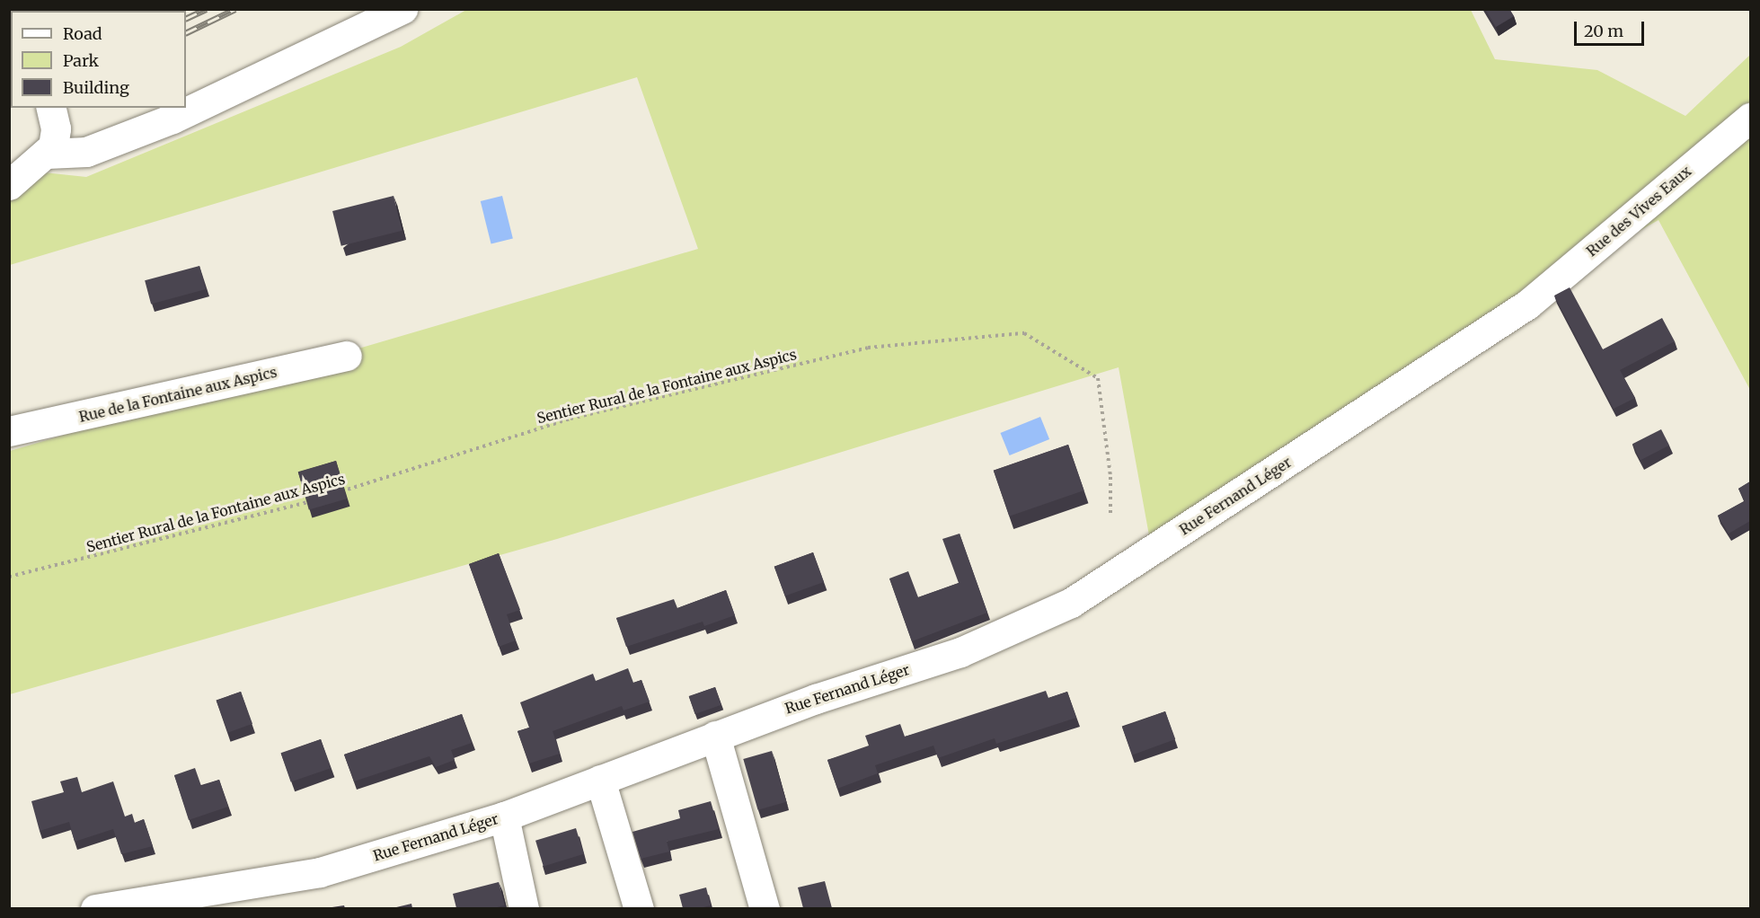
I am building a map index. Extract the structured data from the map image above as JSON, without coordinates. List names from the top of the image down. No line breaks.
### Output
{"streets":{"street":["Rue des Vives Eaux","Rue de la Fontaine aux Aspics","Rue Fernand Léger"],"path":["Sentier Rural de la Fontaine aux Aspics"]},"crossings":[["Rue des Vives Eaux","Rue Fernand Léger"]],"legend":["Road","Park","Building"],"scale_bar":"20 m"}
